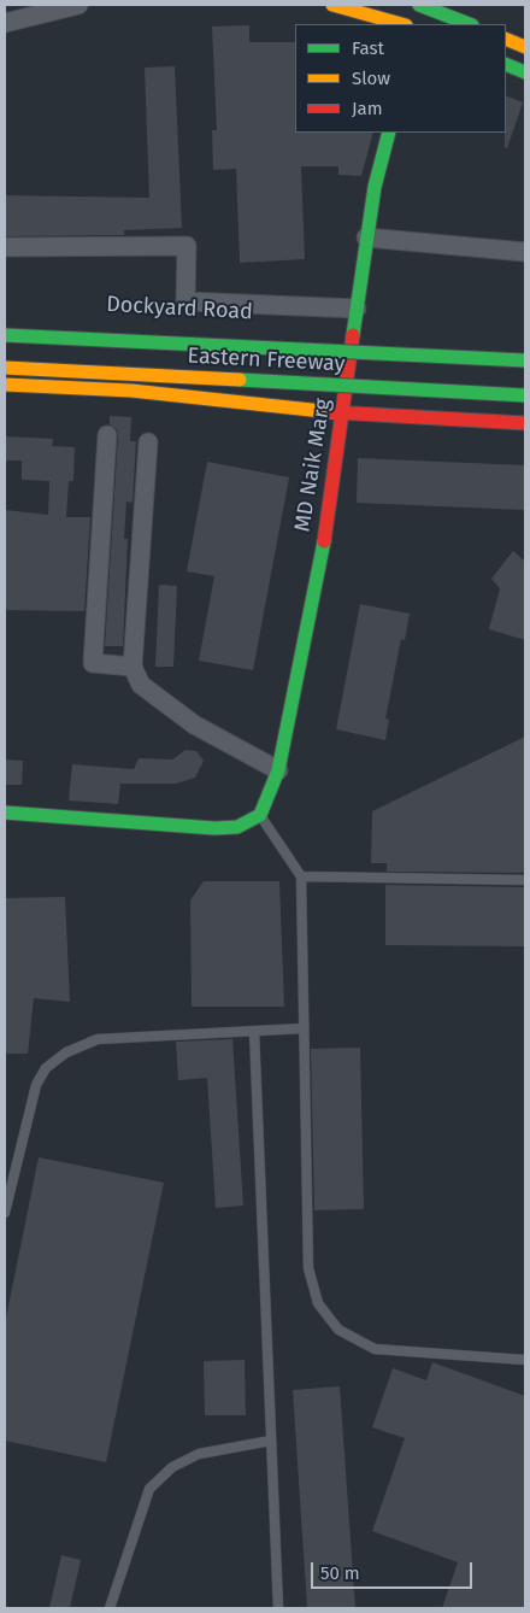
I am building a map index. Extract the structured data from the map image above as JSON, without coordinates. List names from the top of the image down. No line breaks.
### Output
{"streets":{"main road":["Dockyard Road","Eastern Freeway","MD Naik Marg"]},"crossings":[["Dockyard Road","MD Naik Marg"]],"legend":["Fast","Slow","Jam"],"scale_bar":"50 m"}
